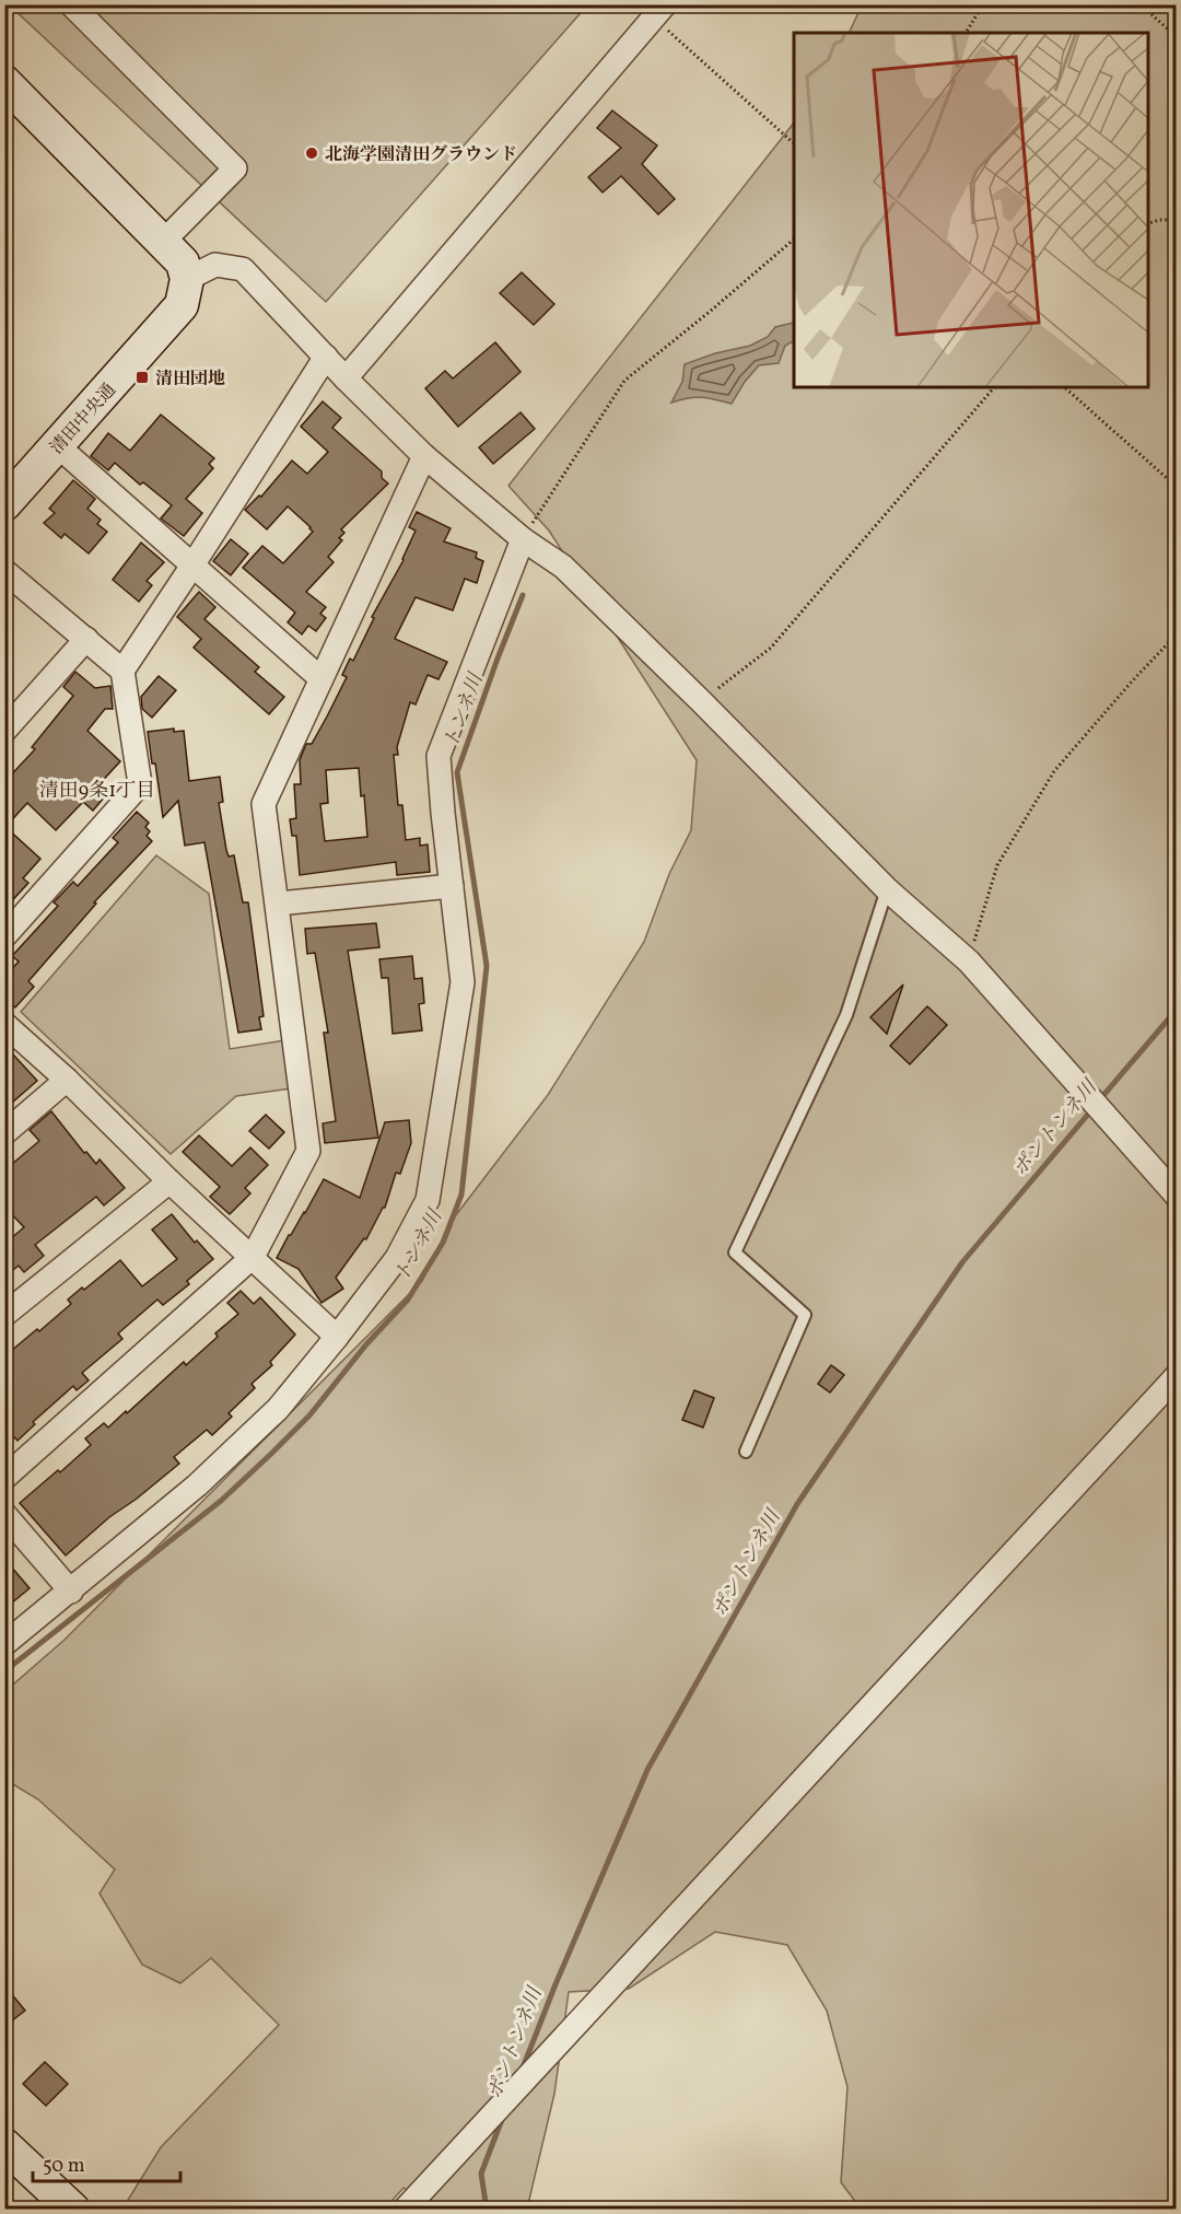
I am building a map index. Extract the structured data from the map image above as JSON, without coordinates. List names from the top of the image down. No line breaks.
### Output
{"streets":{"street":["清田中央通"]},"districts":["清田9条1丁目"],"water":["トンネ川","ポントンネ川"],"places":{"other":["北海学園清田グラウンド"],"transit":["清田団地"]},"scale_bar":"50 m"}
